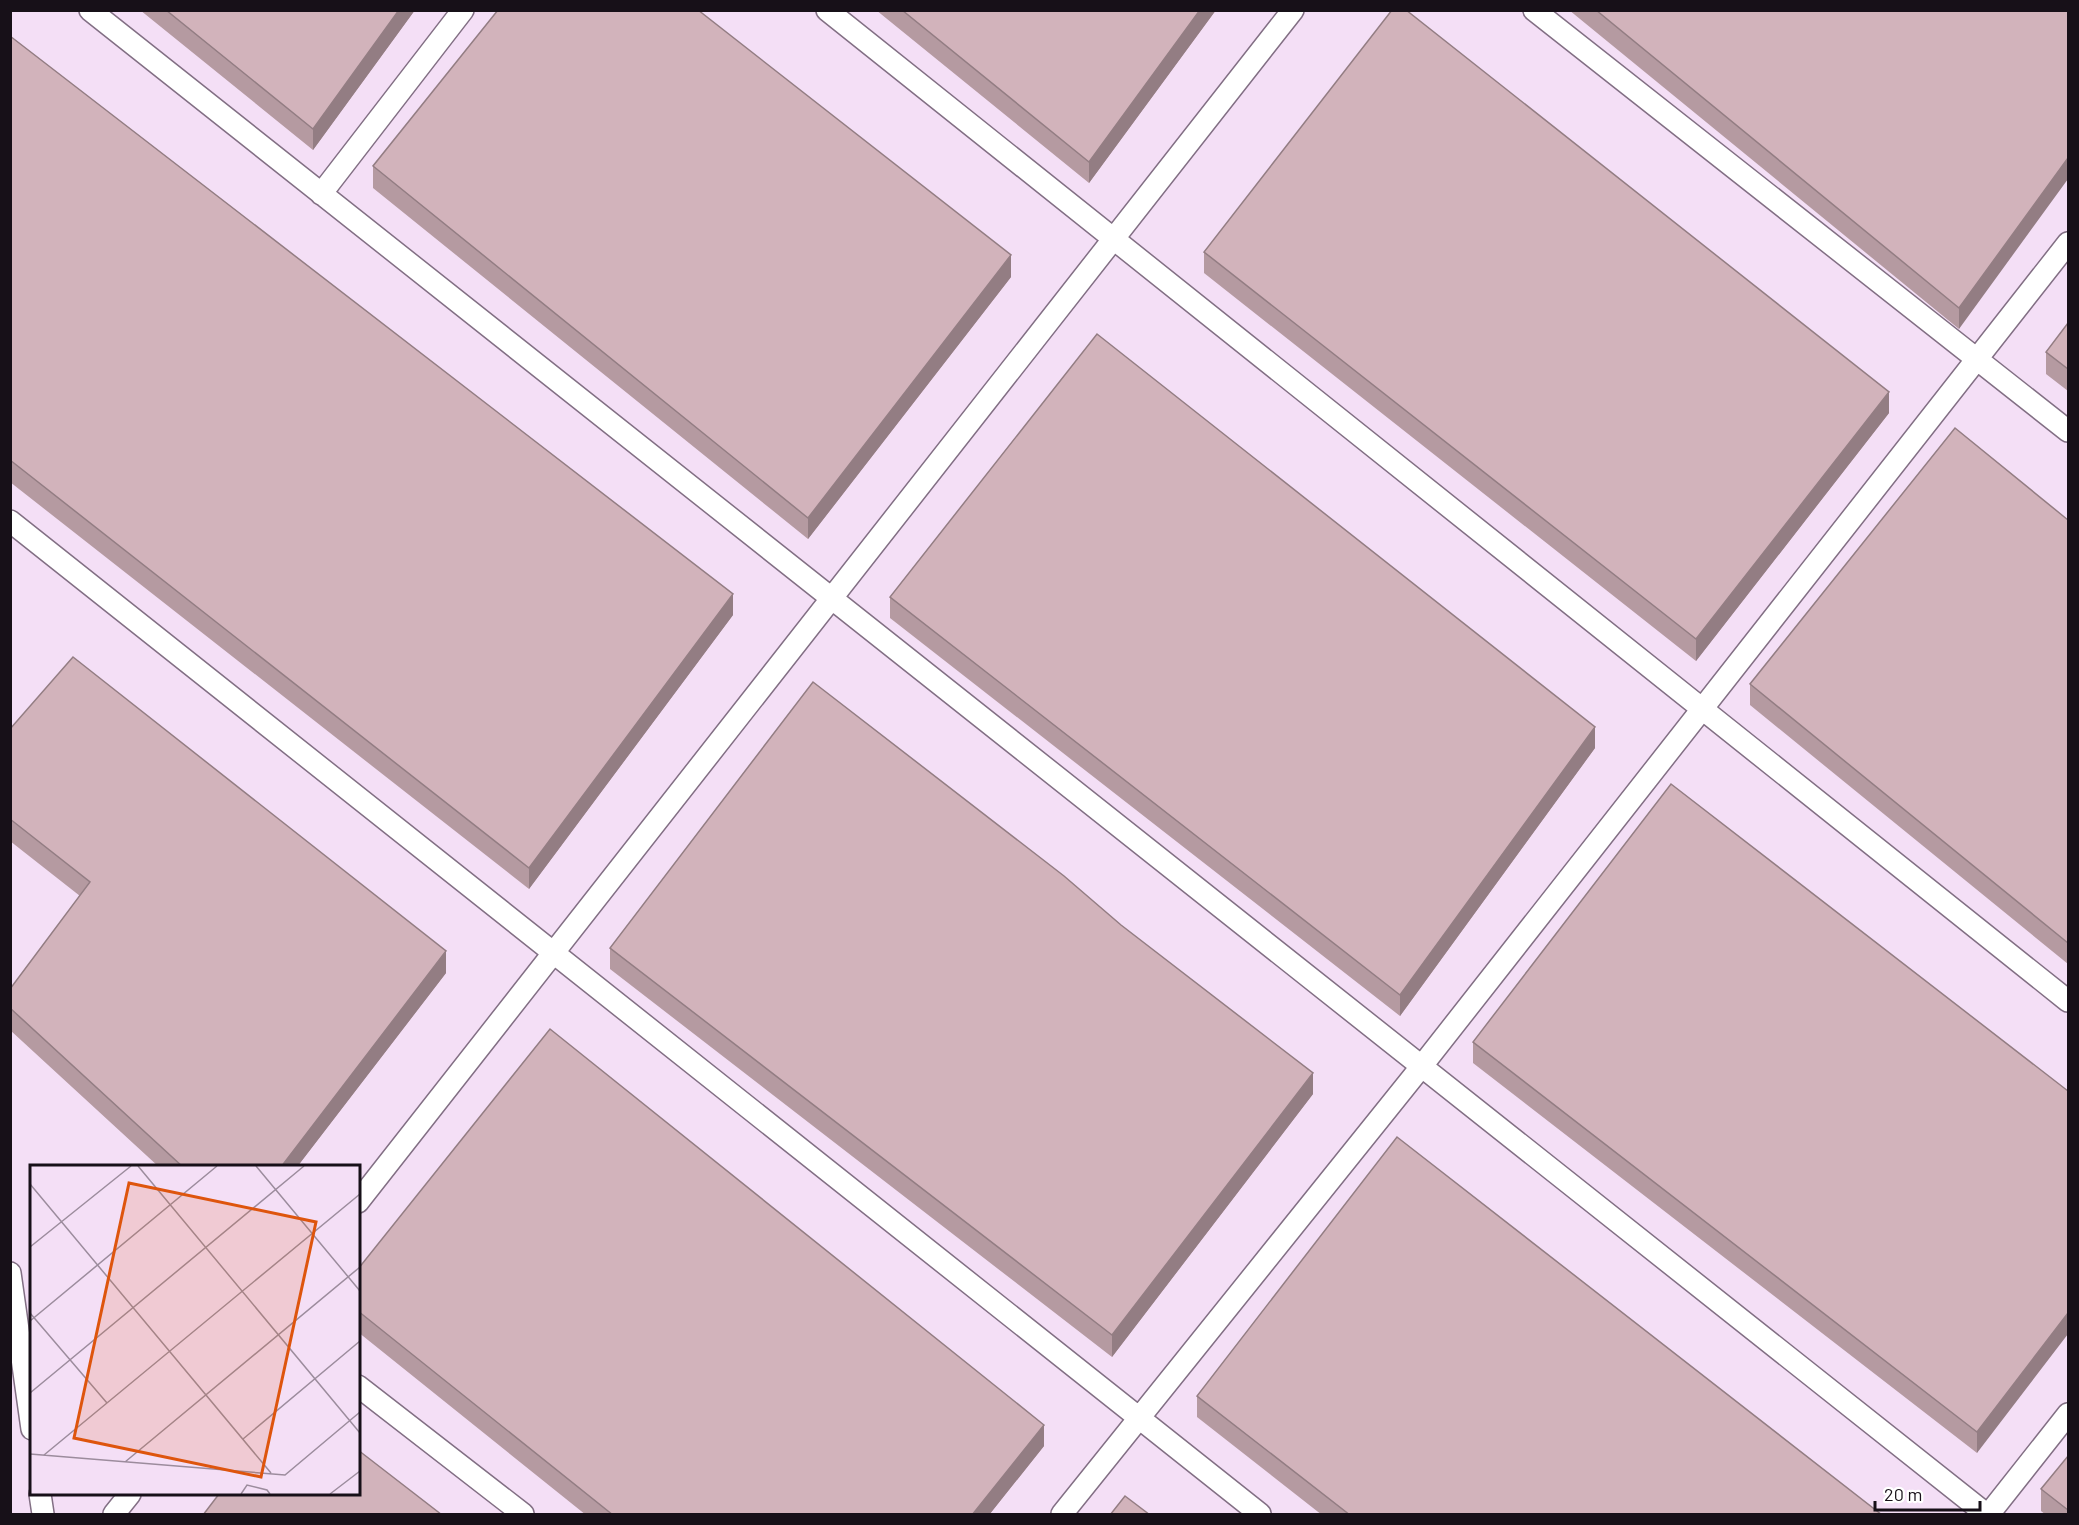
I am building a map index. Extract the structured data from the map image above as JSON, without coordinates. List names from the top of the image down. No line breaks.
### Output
{"scale_bar":"20 m"}
